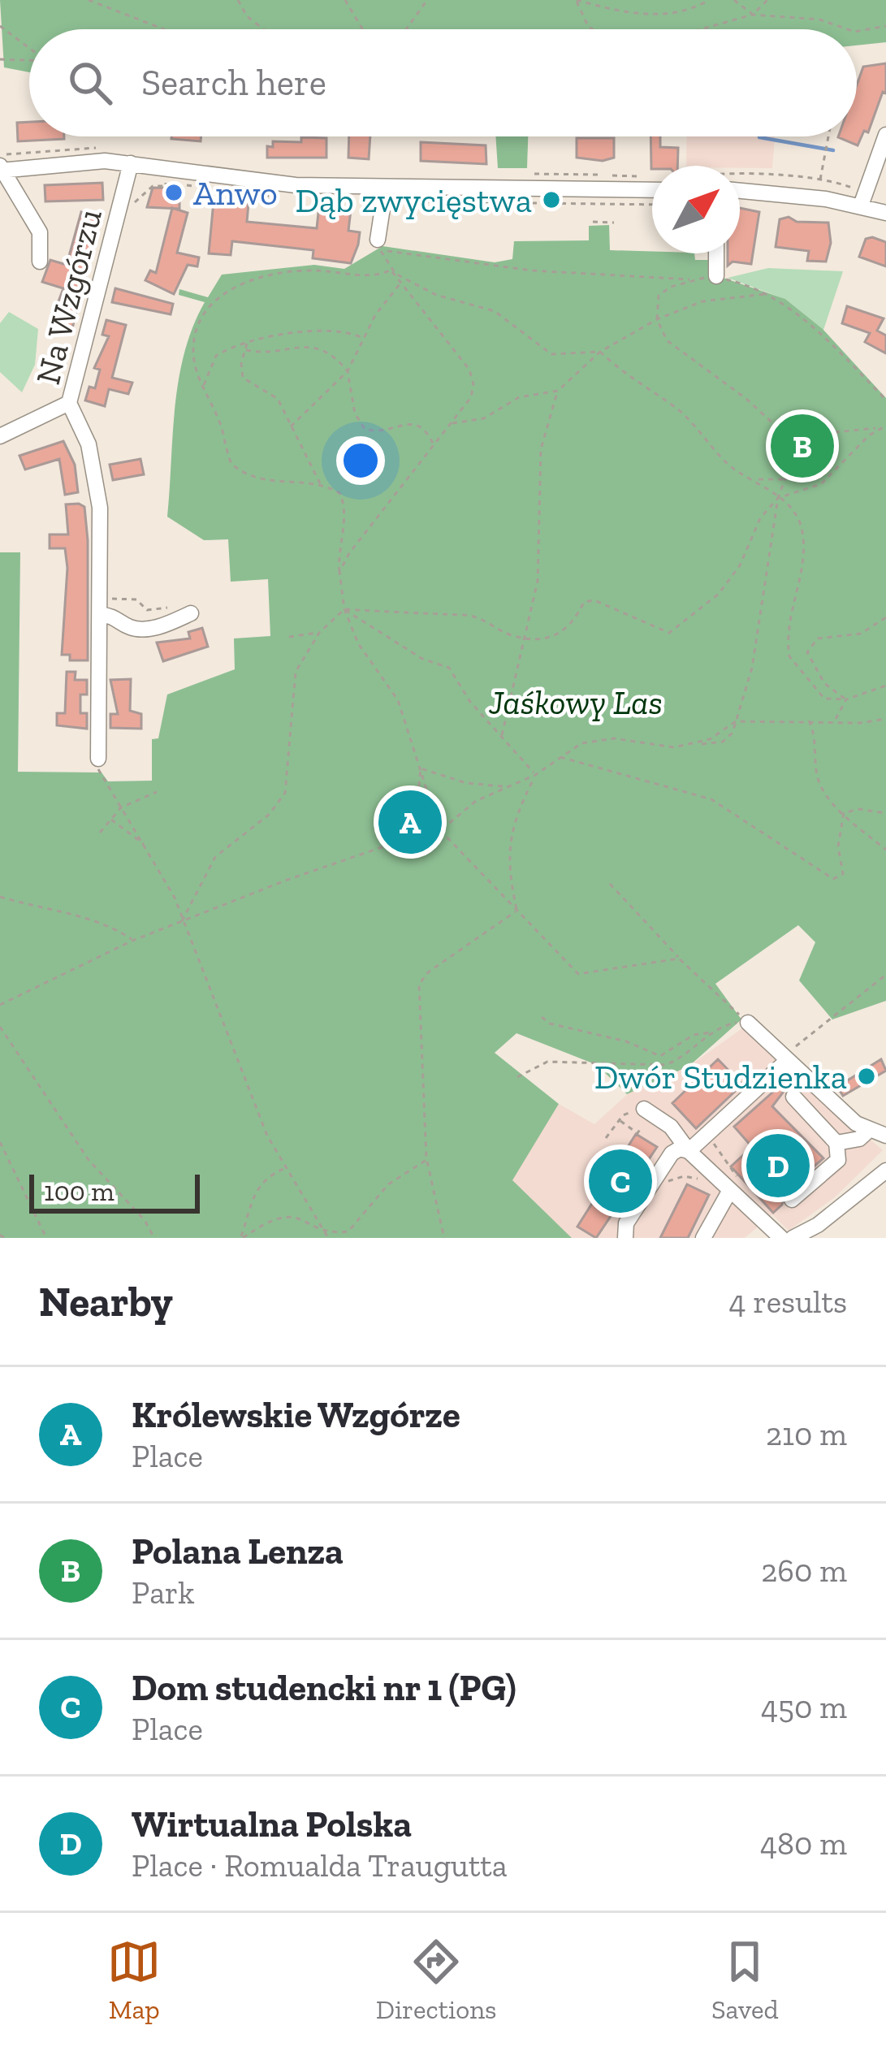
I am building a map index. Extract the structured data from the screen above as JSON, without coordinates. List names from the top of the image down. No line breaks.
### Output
{"streets":{"street":["Na Wzgórzu"]},"parks":["Jaśkowy Las"],"places":["Anwo","Dąb zwycięstwa","Dwór Studzienka"],"scale_bar":"100 m","north":"top right","page":{"search":"Search here","pins":["B","A","D","C"],"scale":"100 m","heading":["Nearby","4 results"],"list":[{"mark":"A","name":"Królewskie Wzgórze","note":"Place","value":"210 m"},{"mark":"B","name":"Polana Lenza","note":"Park","value":"260 m"},{"mark":"C","name":"Dom studencki nr 1 (PG)","note":"Place","value":"450 m"},{"mark":"D","name":"Wirtualna Polska","note":"Place · Romualda Traugutta","value":"480 m"}],"nav":["Map","Directions","Saved"]}}
